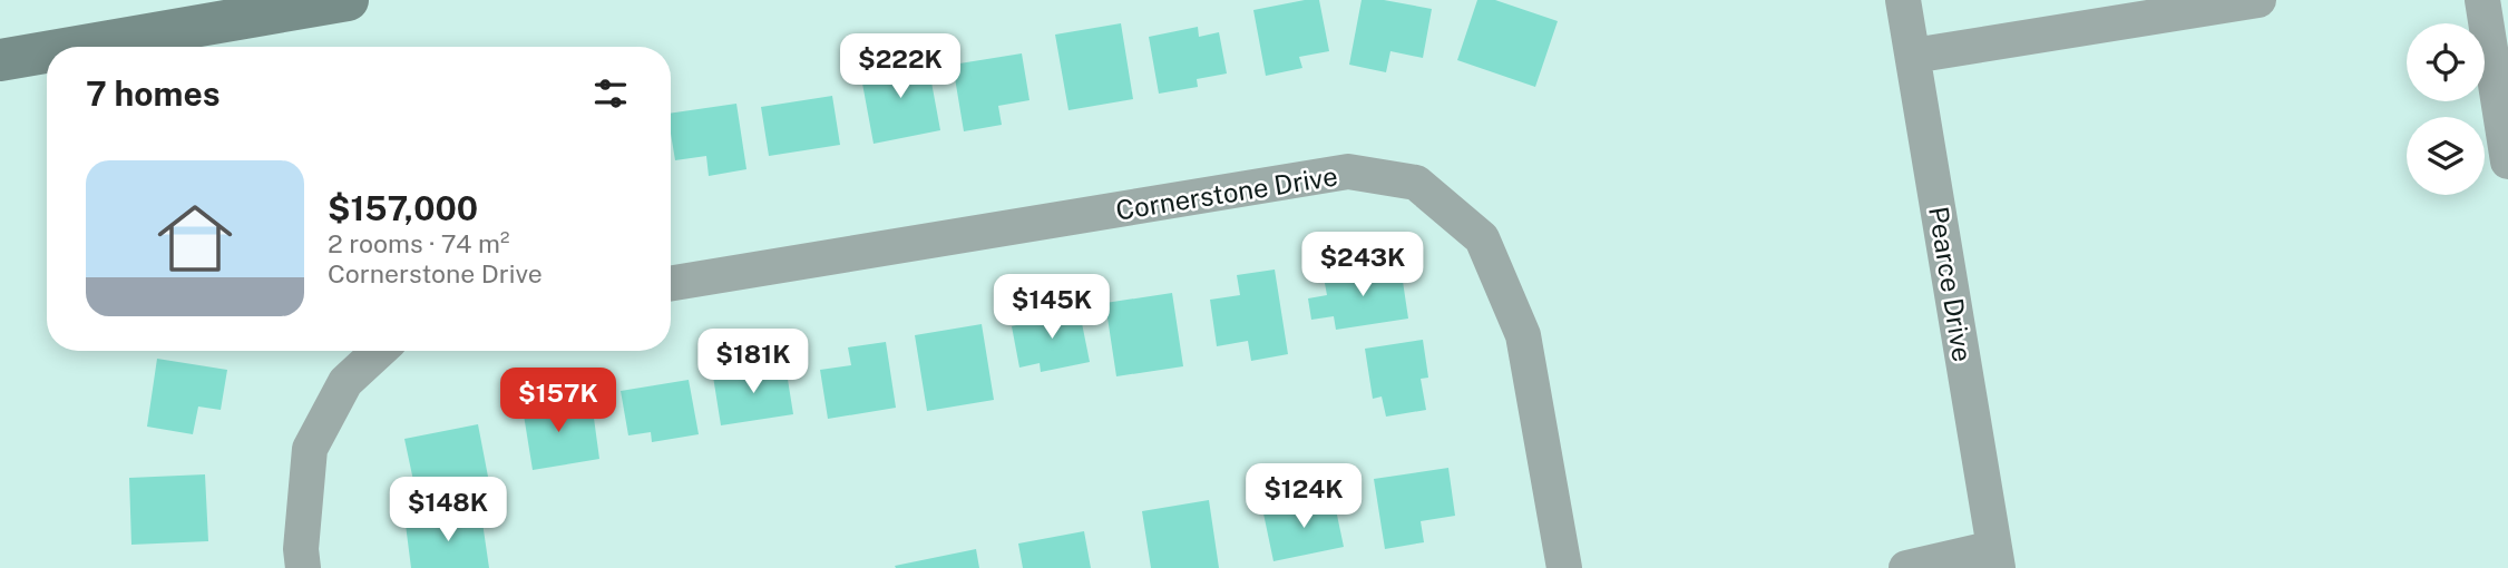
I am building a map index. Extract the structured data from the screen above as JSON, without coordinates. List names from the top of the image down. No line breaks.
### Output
{"streets":{"street":["Cornerstone Drive","Pearce Drive"]},"page":{"price":["$222K","$243K","$145K","$181K","$157K","$124K","$148K"],"heading":"7 homes","list":[{"name":"$157,000","note":"2 rooms · 74 m² · Cornerstone Drive"}]}}
